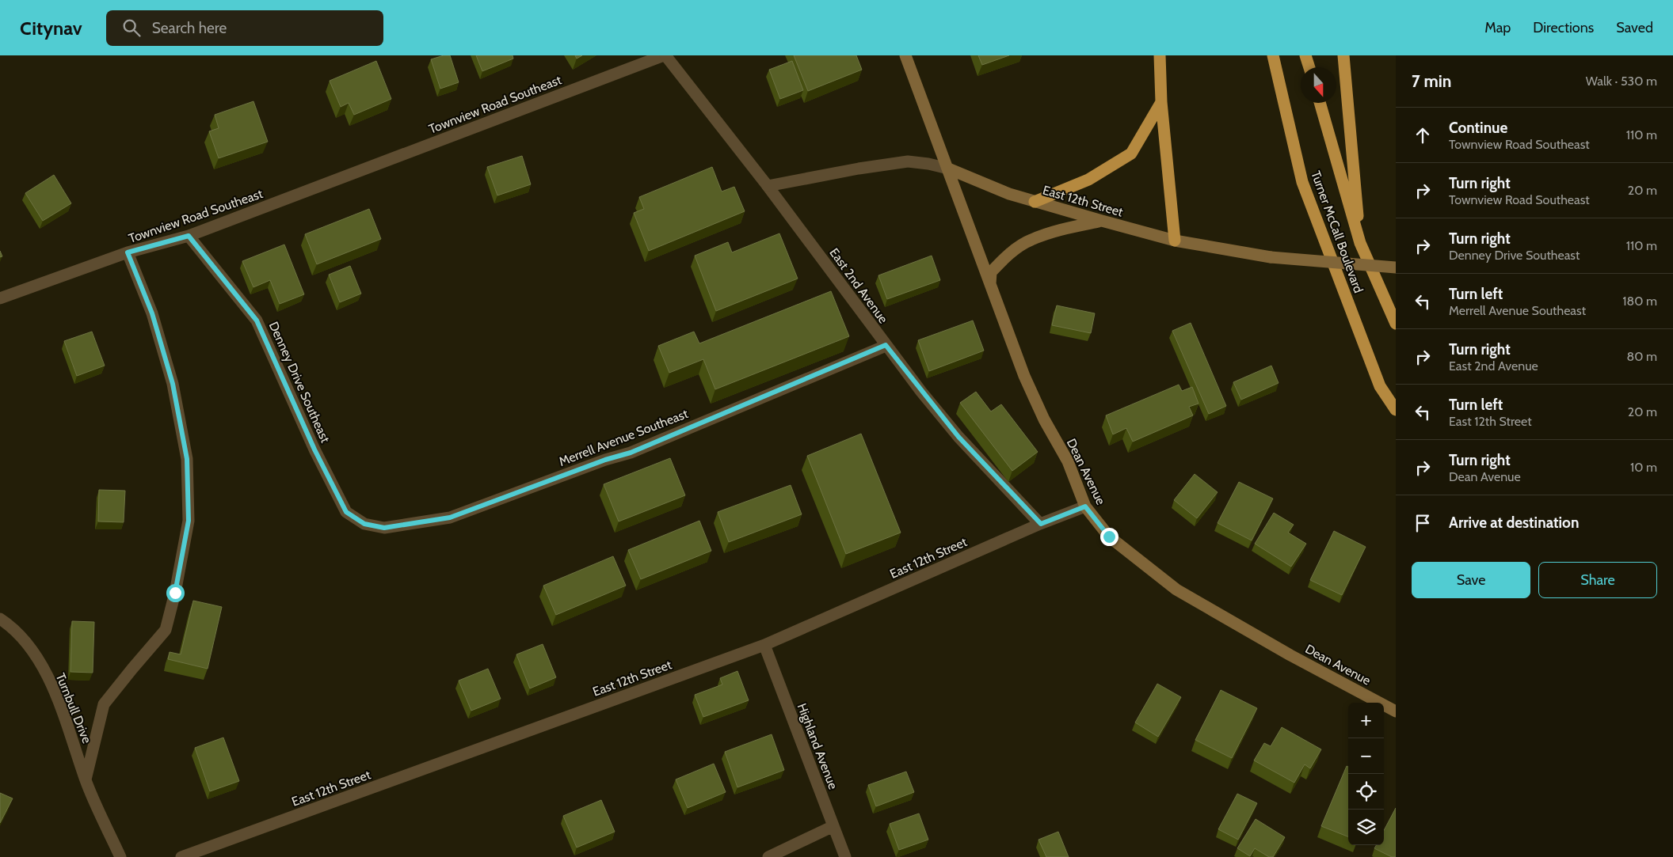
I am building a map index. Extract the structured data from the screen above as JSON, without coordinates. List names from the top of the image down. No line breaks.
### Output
{"streets":{"highway":["Turner McCall Boulevard"],"main road":["East 12th Street","Dean Avenue"],"street":["Townview Road Southeast","East 2nd Avenue","Denney Drive Southeast","Merrell Avenue Southeast","Turnbull Drive","Highland Avenue"]},"crossings":[["Townview Road Southeast","East 2nd Avenue"],["Townview Road Southeast","Denney Drive Southeast"],["Townview Road Southeast","Turnbull Drive"],["East 12th Street","East 2nd Avenue"],["East 12th Street","Dean Avenue"],["East 12th Street","Highland Avenue"],["East 2nd Avenue","Merrell Avenue Southeast"],["Denney Drive Southeast","Merrell Avenue Southeast"]],"north":"bottom","page":{"header":"Citynav","search":"Search here","nav":["Map","Directions","Saved"],"heading":["7 min","Walk · 530 m"],"list":[["Continue","Townview Road Southeast","110 m"],["Turn right","Townview Road Southeast","20 m"],["Turn right","Denney Drive Southeast","110 m"],["Turn left","Merrell Avenue Southeast","180 m"],["Turn right","East 2nd Avenue","80 m"],["Turn left","East 12th Street","20 m"],["Turn right","Dean Avenue","10 m"],"Arrive at destination"],"buttons":["Save","Share"],"map_buttons":["+","−"]}}
